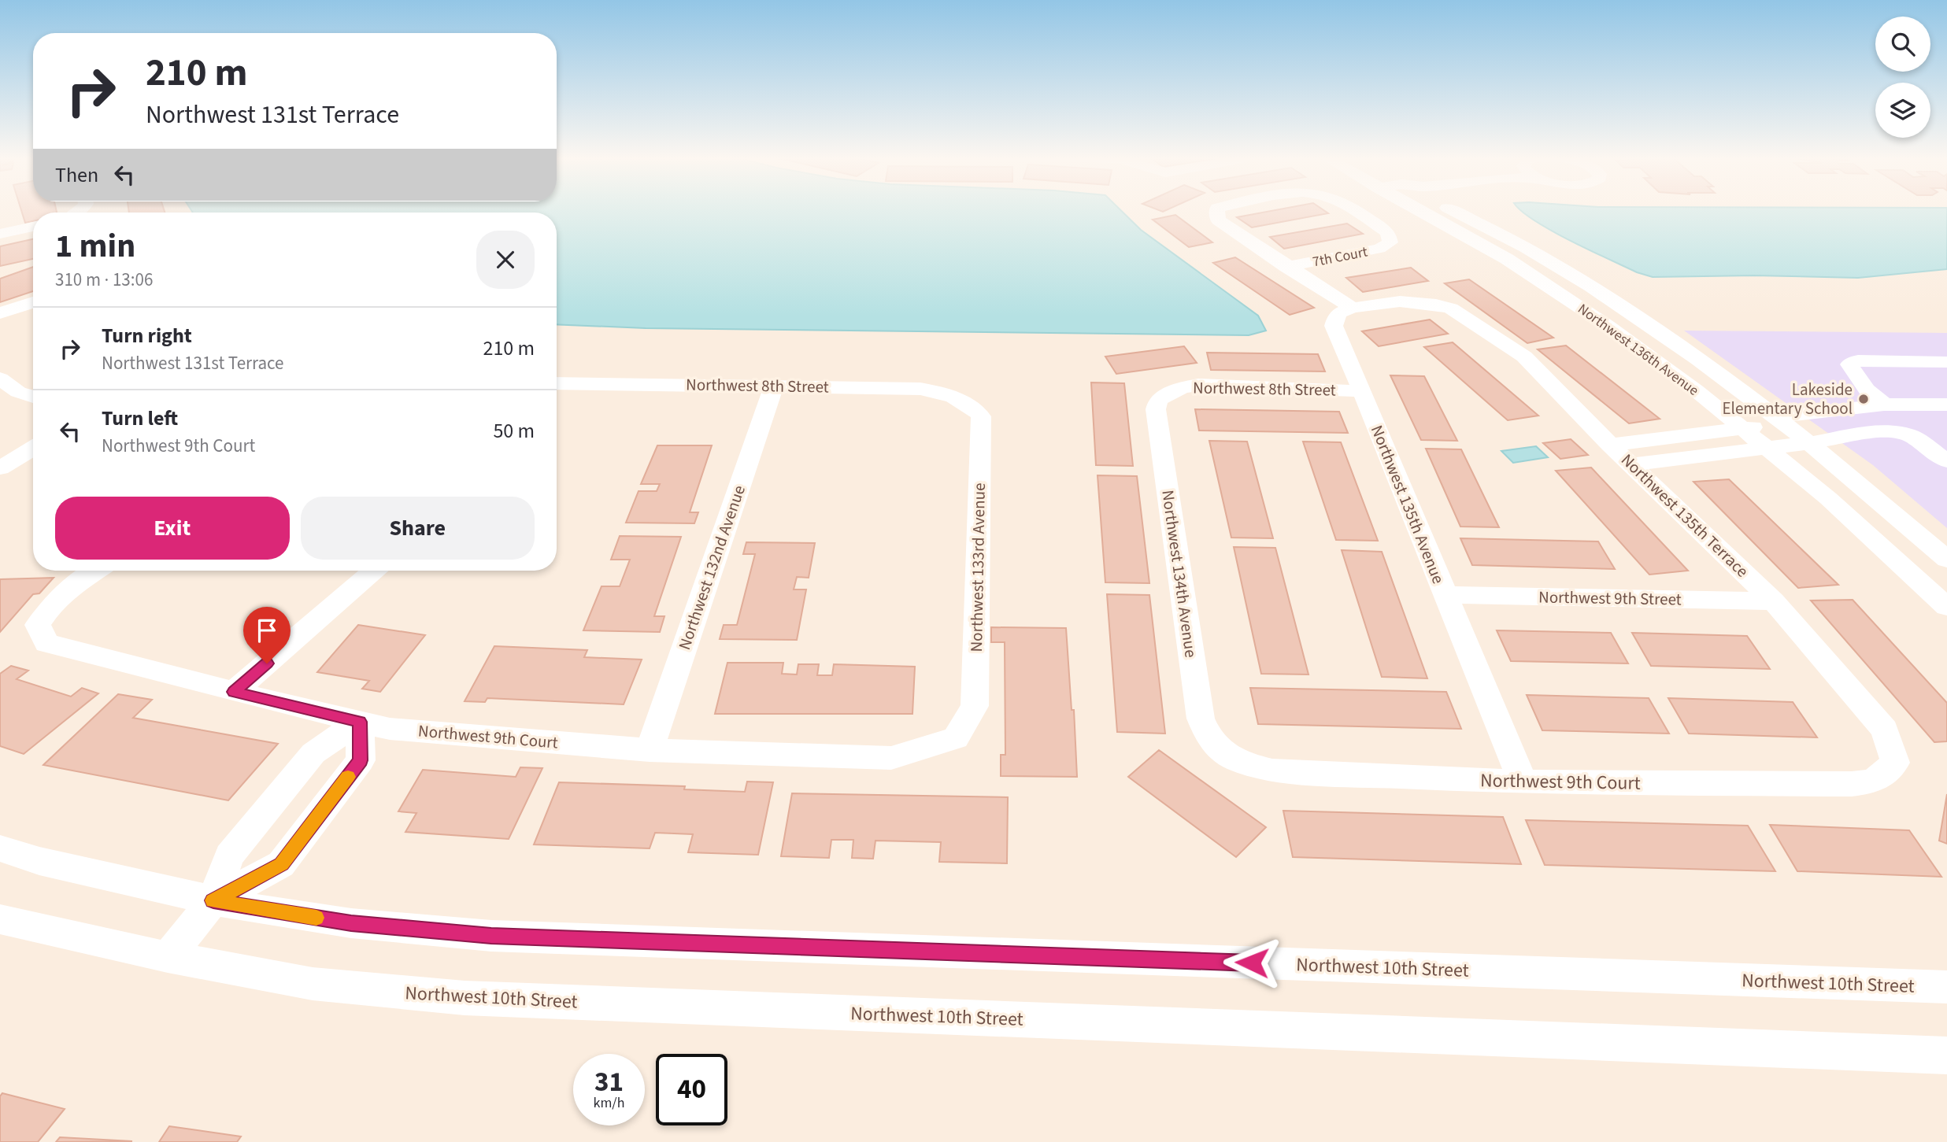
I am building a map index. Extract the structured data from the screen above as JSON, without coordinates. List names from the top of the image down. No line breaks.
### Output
{"streets":{"street":["7th Court","Northwest 136th Avenue","Northwest 8th Street","Northwest 135th Avenue","Northwest 135th Terrace","Northwest 132nd Avenue","Northwest 133rd Avenue","Northwest 134th Avenue","Northwest 9th Street","Northwest 9th Court","Northwest 10th Street"]},"crossings":[["Northwest 8th Street","Northwest 135th Avenue"],["Northwest 8th Street","Northwest 132nd Avenue"],["Northwest 8th Street","Northwest 133rd Avenue"],["Northwest 8th Street","Northwest 134th Avenue"],["Northwest 135th Avenue","Northwest 135th Terrace"],["Northwest 135th Avenue","Northwest 9th Street"],["Northwest 135th Avenue","Northwest 9th Court"],["Northwest 135th Terrace","Northwest 9th Street"],["Northwest 135th Terrace","Northwest 9th Court"],["Northwest 132nd Avenue","Northwest 9th Court"],["Northwest 133rd Avenue","Northwest 9th Court"],["Northwest 134th Avenue","Northwest 9th Court"]],"places":["Lakeside Elementary School"],"page":{"turn":["210 m","Northwest 131st Terrace"],"then":"Then","heading":["1 min","310 m · 13:06"],"list":[{"name":"Turn right","note":"Northwest 131st Terrace","value":"210 m"},{"name":"Turn left","note":"Northwest 9th Court","value":"50 m"}],"buttons":["Exit","Share"],"speed":"31 km/h","limit":"40"}}
